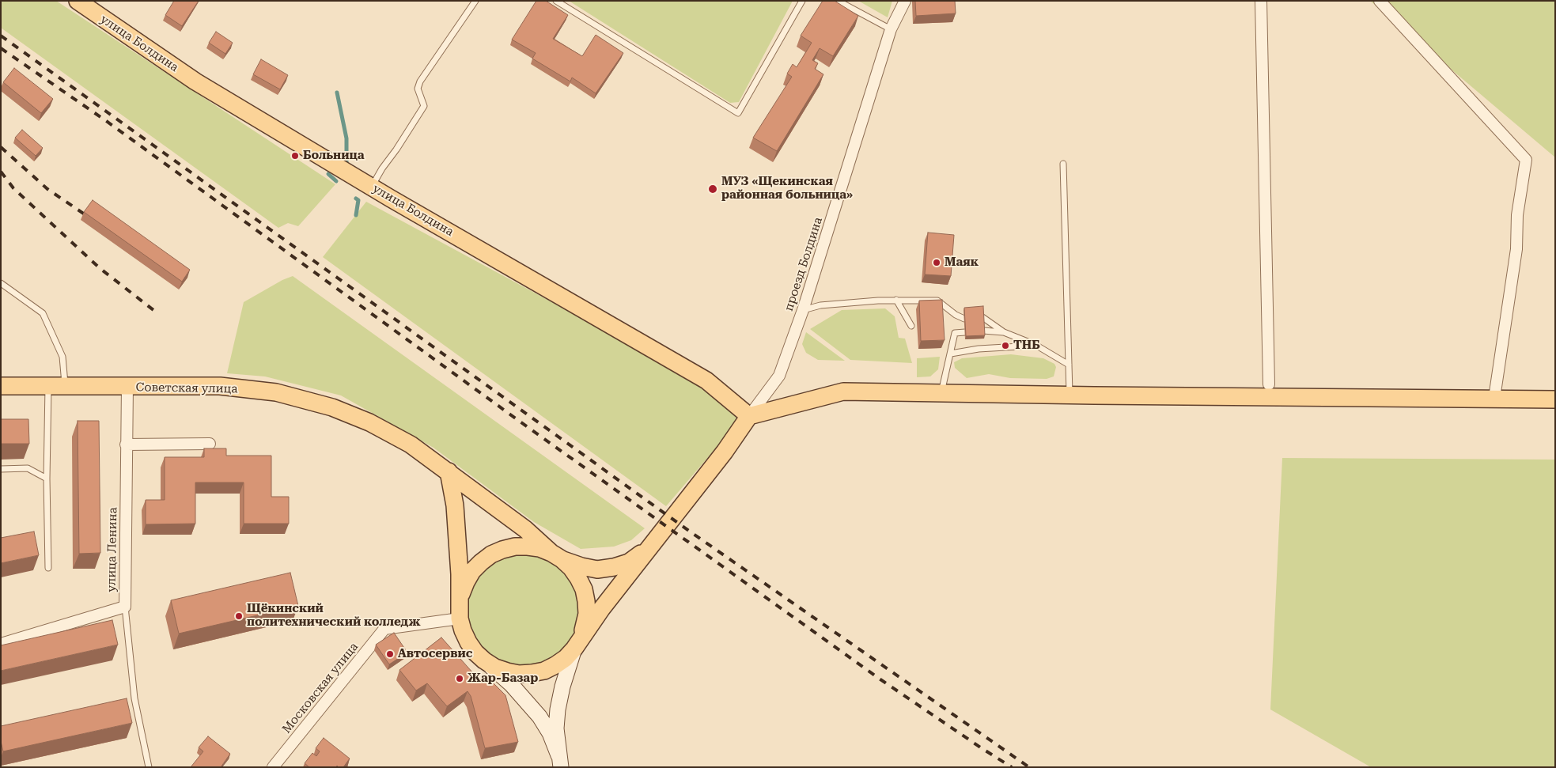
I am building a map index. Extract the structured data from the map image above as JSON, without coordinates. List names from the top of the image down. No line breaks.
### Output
{"streets":{"main road":["улица Болдина","Советская улица"],"street":["проезд Болдина","улица Ленина","Московская улица"]},"crossings":[["улица Болдина","проезд Болдина"],["Советская улица","улица Ленина"],["Советская улица","Московская улица"]],"places":["Больница","МУЗ «Щекинская районная больница»","Маяк","ТНБ","Щёкинский политехнический колледж","Автосервис","Жар-Базар"]}
